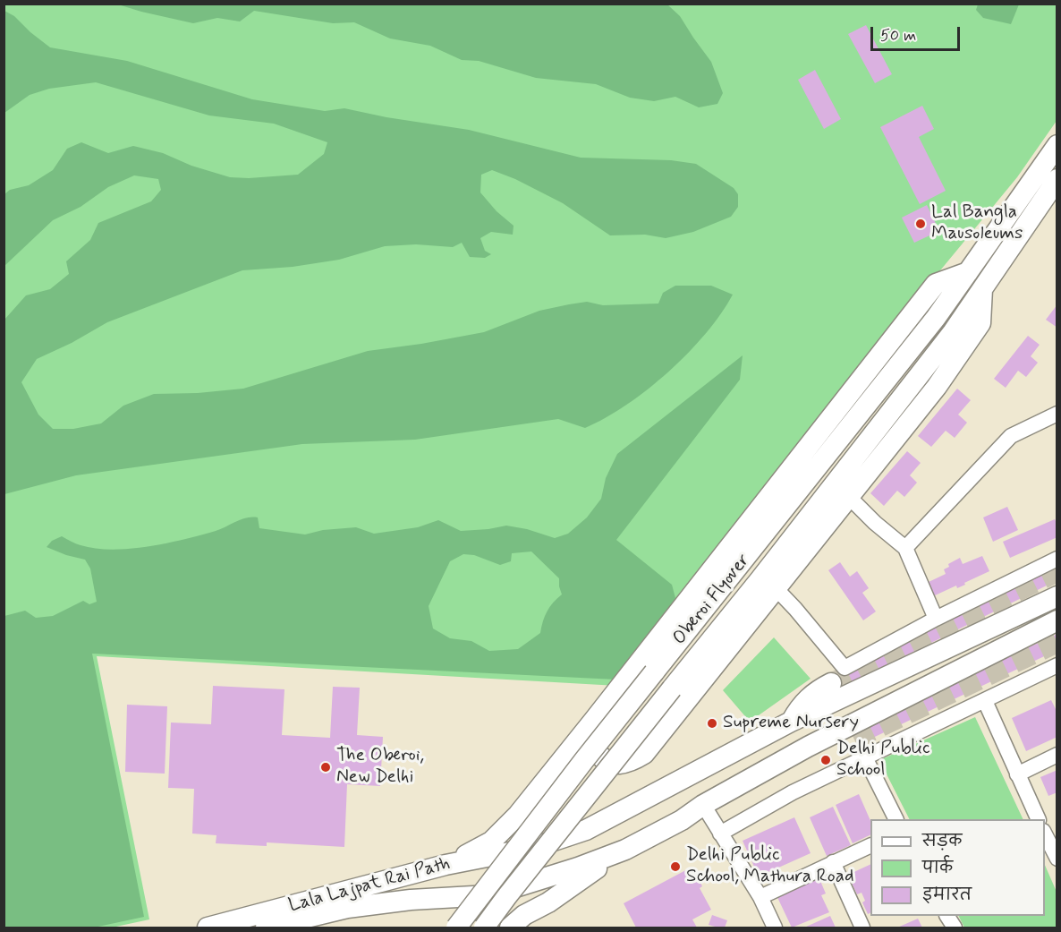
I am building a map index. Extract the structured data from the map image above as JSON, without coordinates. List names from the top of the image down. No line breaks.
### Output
{"streets":{"main road":["Oberoi Flyover","Lala Lajpat Rai Path"]},"places":["Lal Bangla Mausoleums","Supreme Nursery","Delhi Public School","The Oberoi, New Delhi","Delhi Public School, Mathura Road"],"legend":["सड़क","पार्क","इमारत"],"scale_bar":"50 m"}
